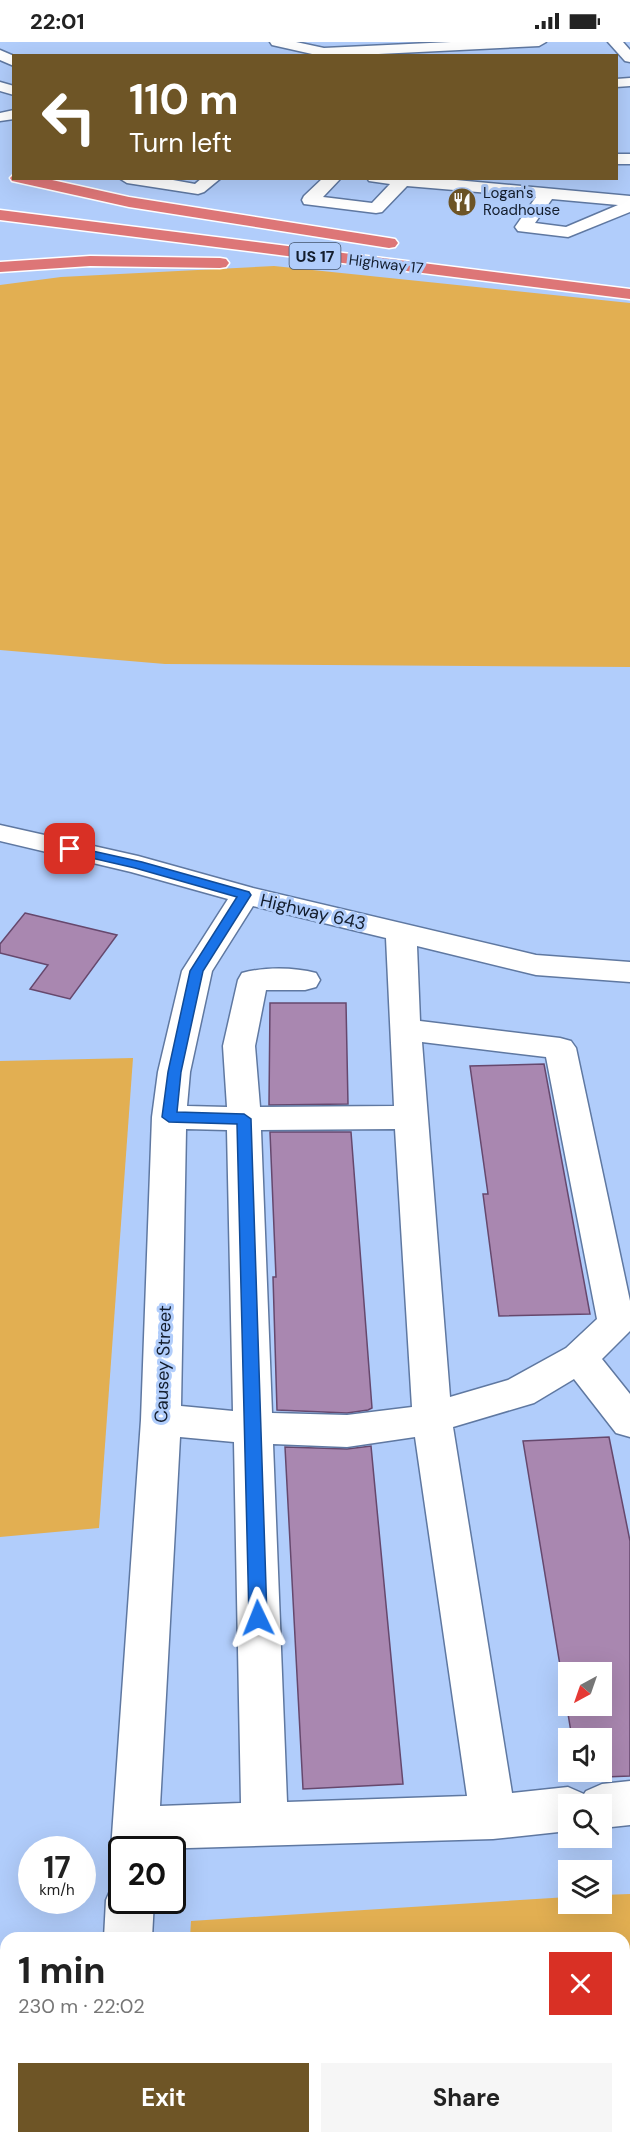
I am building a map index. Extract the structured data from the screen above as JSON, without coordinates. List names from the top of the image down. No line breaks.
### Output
{"streets":{"highway":["US 17","Highway 17"],"street":["Highway 643","Causey Street"]},"crossings":[["Highway 643","Causey Street"]],"places":{"restaurant":["Logan's Roadhouse"]},"north":"bottom left","page":{"status":"22:01","turn":["110 m","Turn left"],"speed":"17 km/h","limit":"20","heading":["1 min","230 m · 22:02"],"buttons":["Exit","Share"]}}
